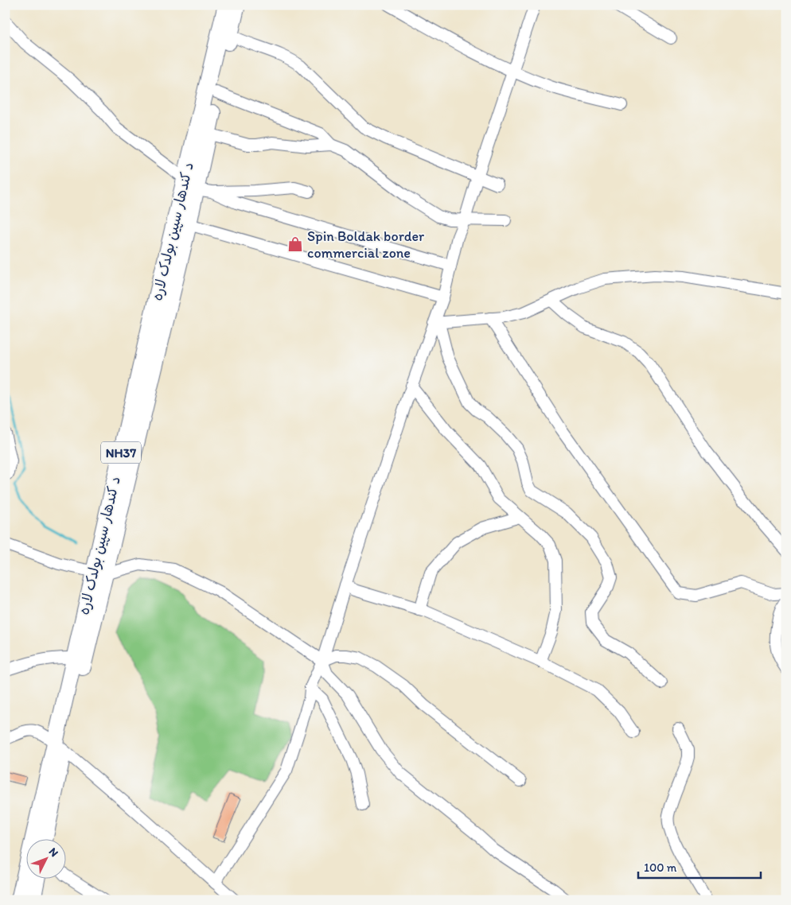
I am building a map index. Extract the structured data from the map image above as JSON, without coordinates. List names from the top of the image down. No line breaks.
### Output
{"streets":{"highway":["د کندهار سپین بولدک لاره","NH37"]},"places":{"shop":["Spin Boldak border commercial zone"]},"scale_bar":"100 m","north":"top right"}
